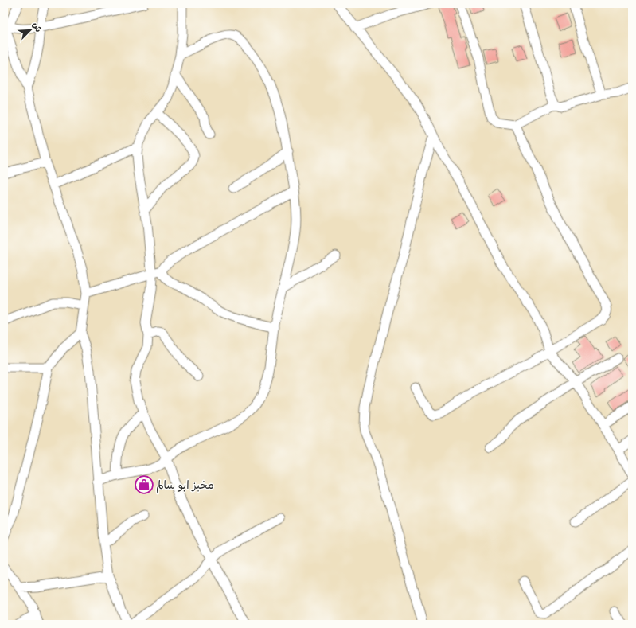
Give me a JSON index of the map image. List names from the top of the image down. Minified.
{"places":{"shop":["مخبز ابو سالم"]},"north":"top right"}
